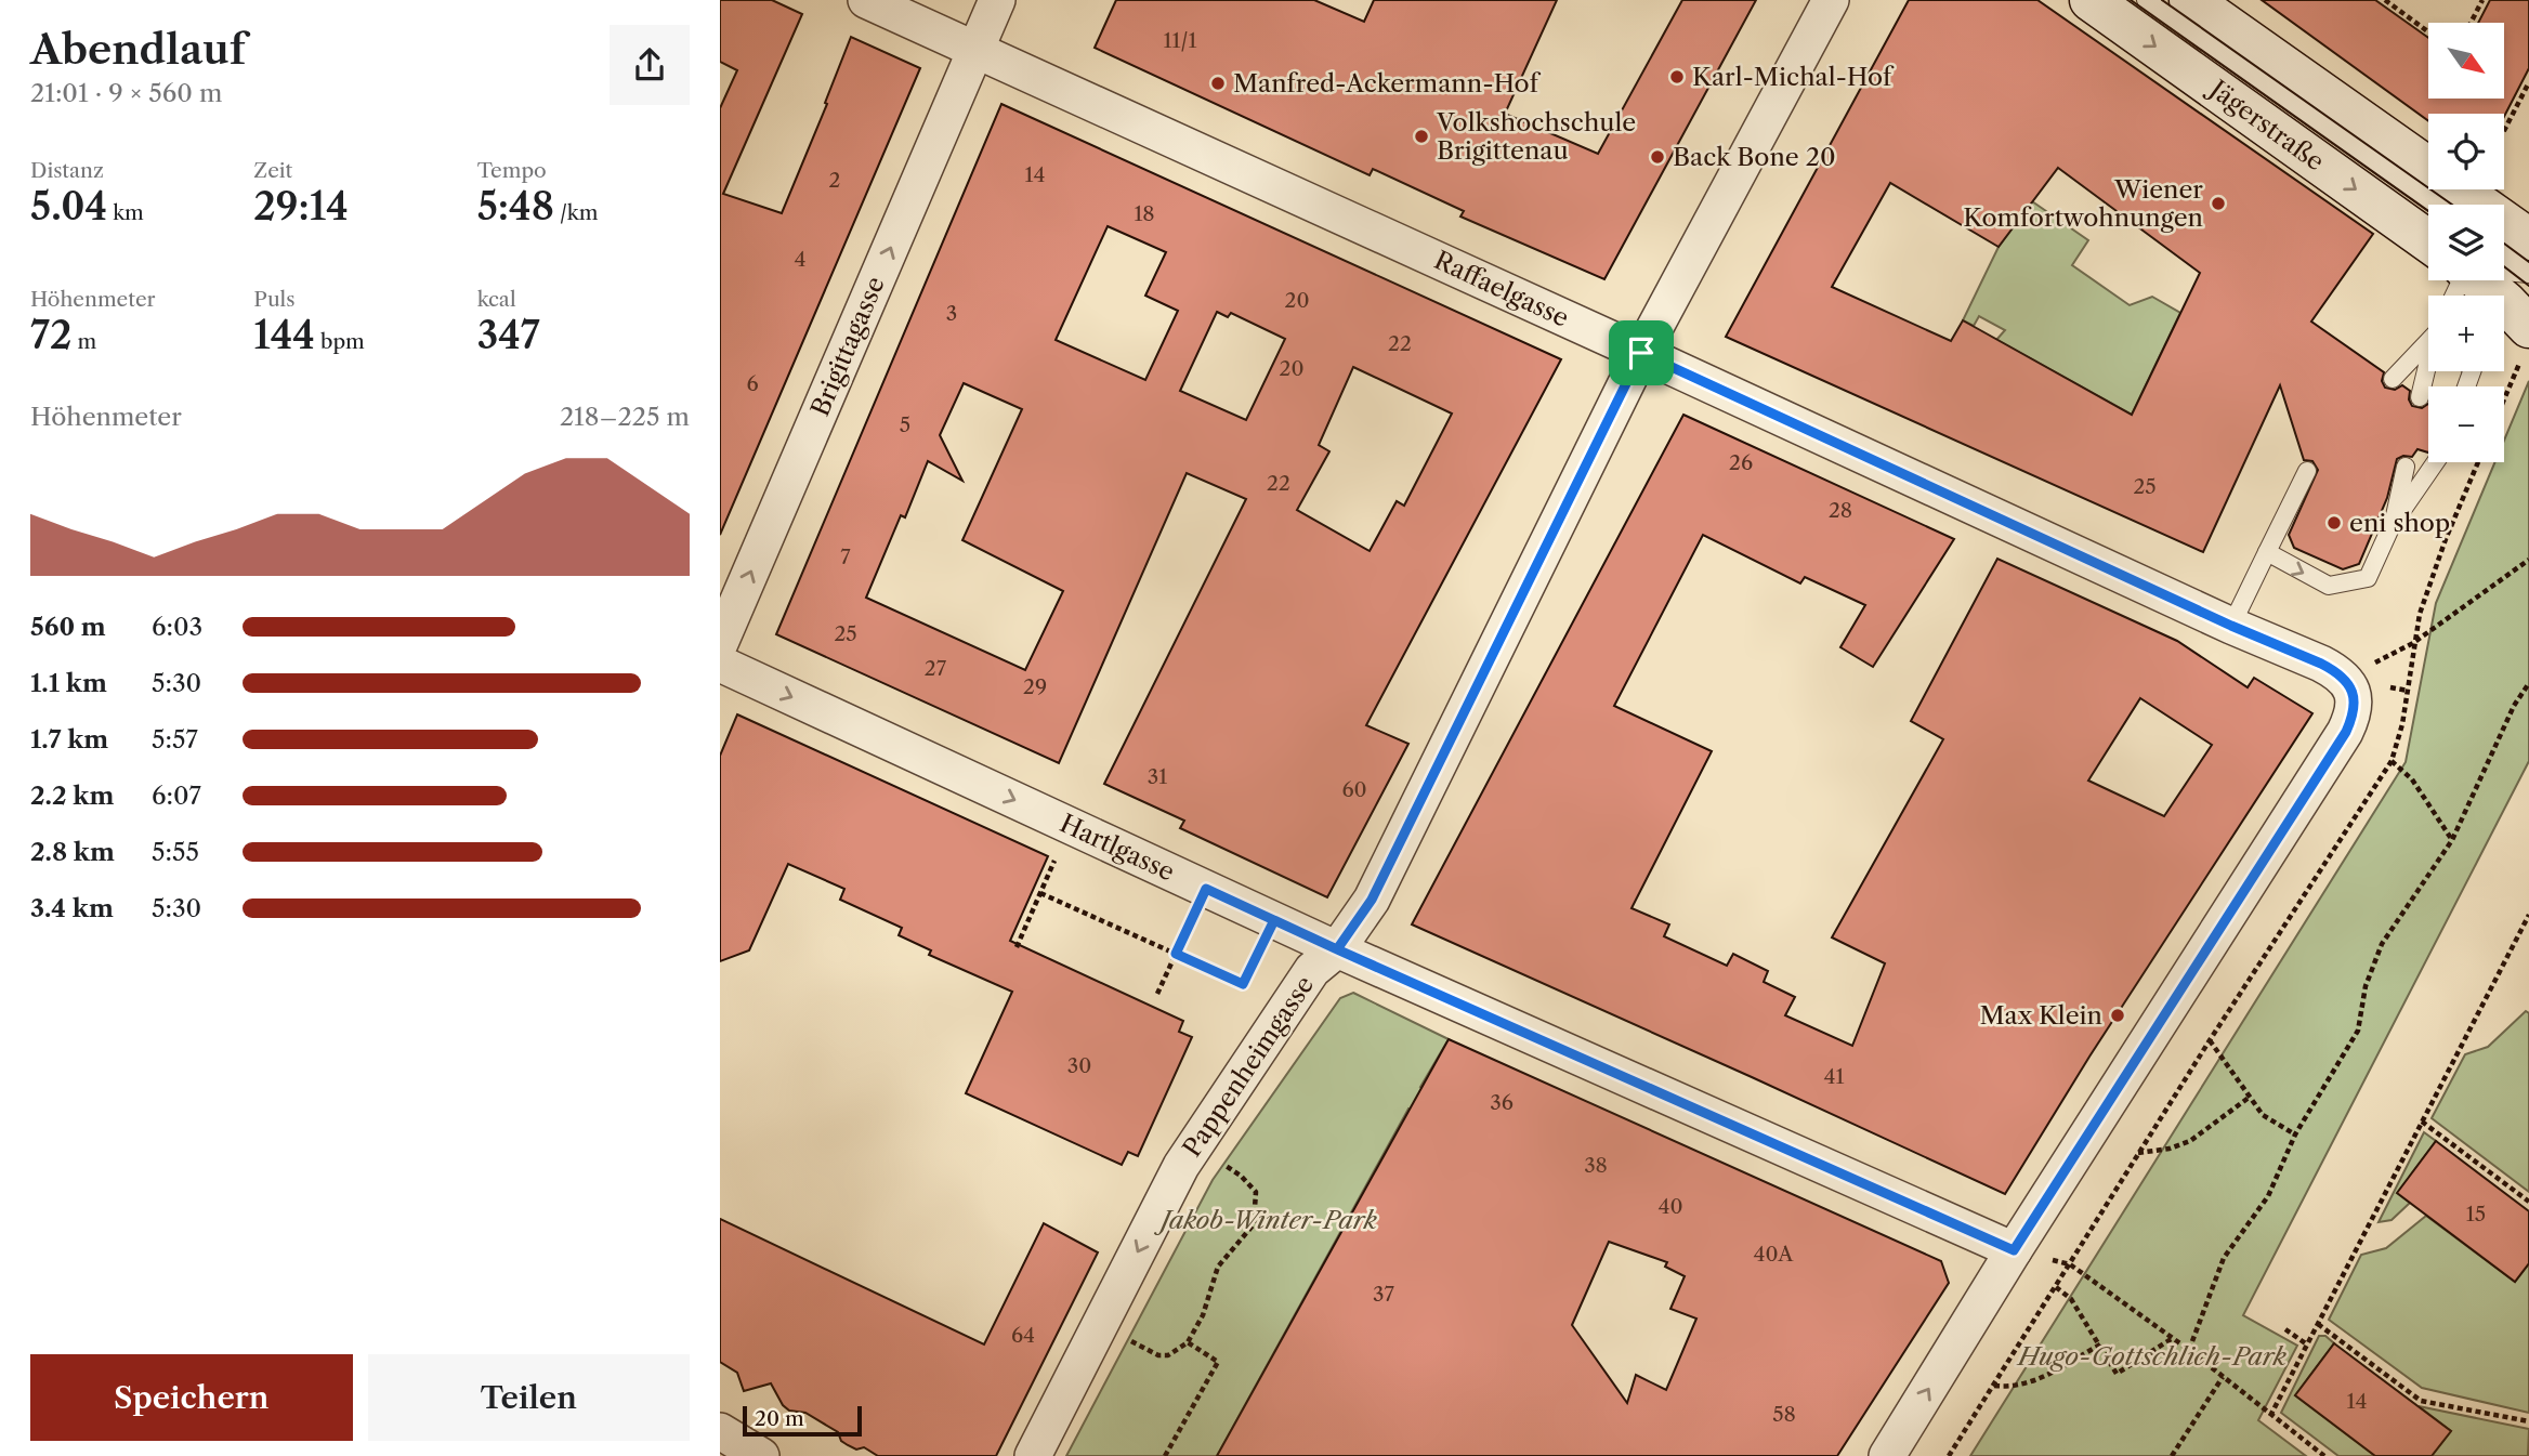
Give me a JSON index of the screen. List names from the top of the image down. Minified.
{"streets":{"main road":["Jägerstraße"],"street":["Raffaelgasse","Brigittagasse","Hartlgasse","Pappenheimgasse"]},"crossings":[["Raffaelgasse","Brigittagasse"],["Raffaelgasse","Hartlgasse"],["Raffaelgasse","Pappenheimgasse"],["Hartlgasse","Pappenheimgasse"]],"one_way":["Brigittagasse","Hartlgasse"],"parks":["Jakob-Winter-Park","Hugo-Gottschlich-Park"],"places":["Karl-Michal-Hof","Manfred-Ackermann-Hof","Volkshochschule Brigittenau","Back Bone 20","Wiener Komfortwohnungen","eni shop","Max Klein"],"house_numbers":["11/1","14","2","18","4","20","3","22","20","6","5","26","22","25","28","7","25","27","29","31","60","30","41","36","38","40","15","40A","37","64","14","58"],"scale_bar":"20 m","north":"bottom right","page":{"heading":["Abendlauf","21:01 · 9 × 560 m"],"map_buttons":["+","−"],"stats":[["Distanz","5.04 km"],["Zeit","29:14"],["Tempo","5:48 /km"],["Höhenmeter","72 m"],["Puls","144 bpm"],["kcal","347"]],"chart":["Höhenmeter","218–225 m"],"list":[{"name":"560 m","note":"6:03"},{"name":"1.1 km","note":"5:30"},{"name":"1.7 km","note":"5:57"},{"name":"2.2 km","note":"6:07"},{"name":"2.8 km","note":"5:55"},{"name":"3.4 km","note":"5:30"}],"buttons":["Speichern","Teilen"],"scale":"20 m"}}
